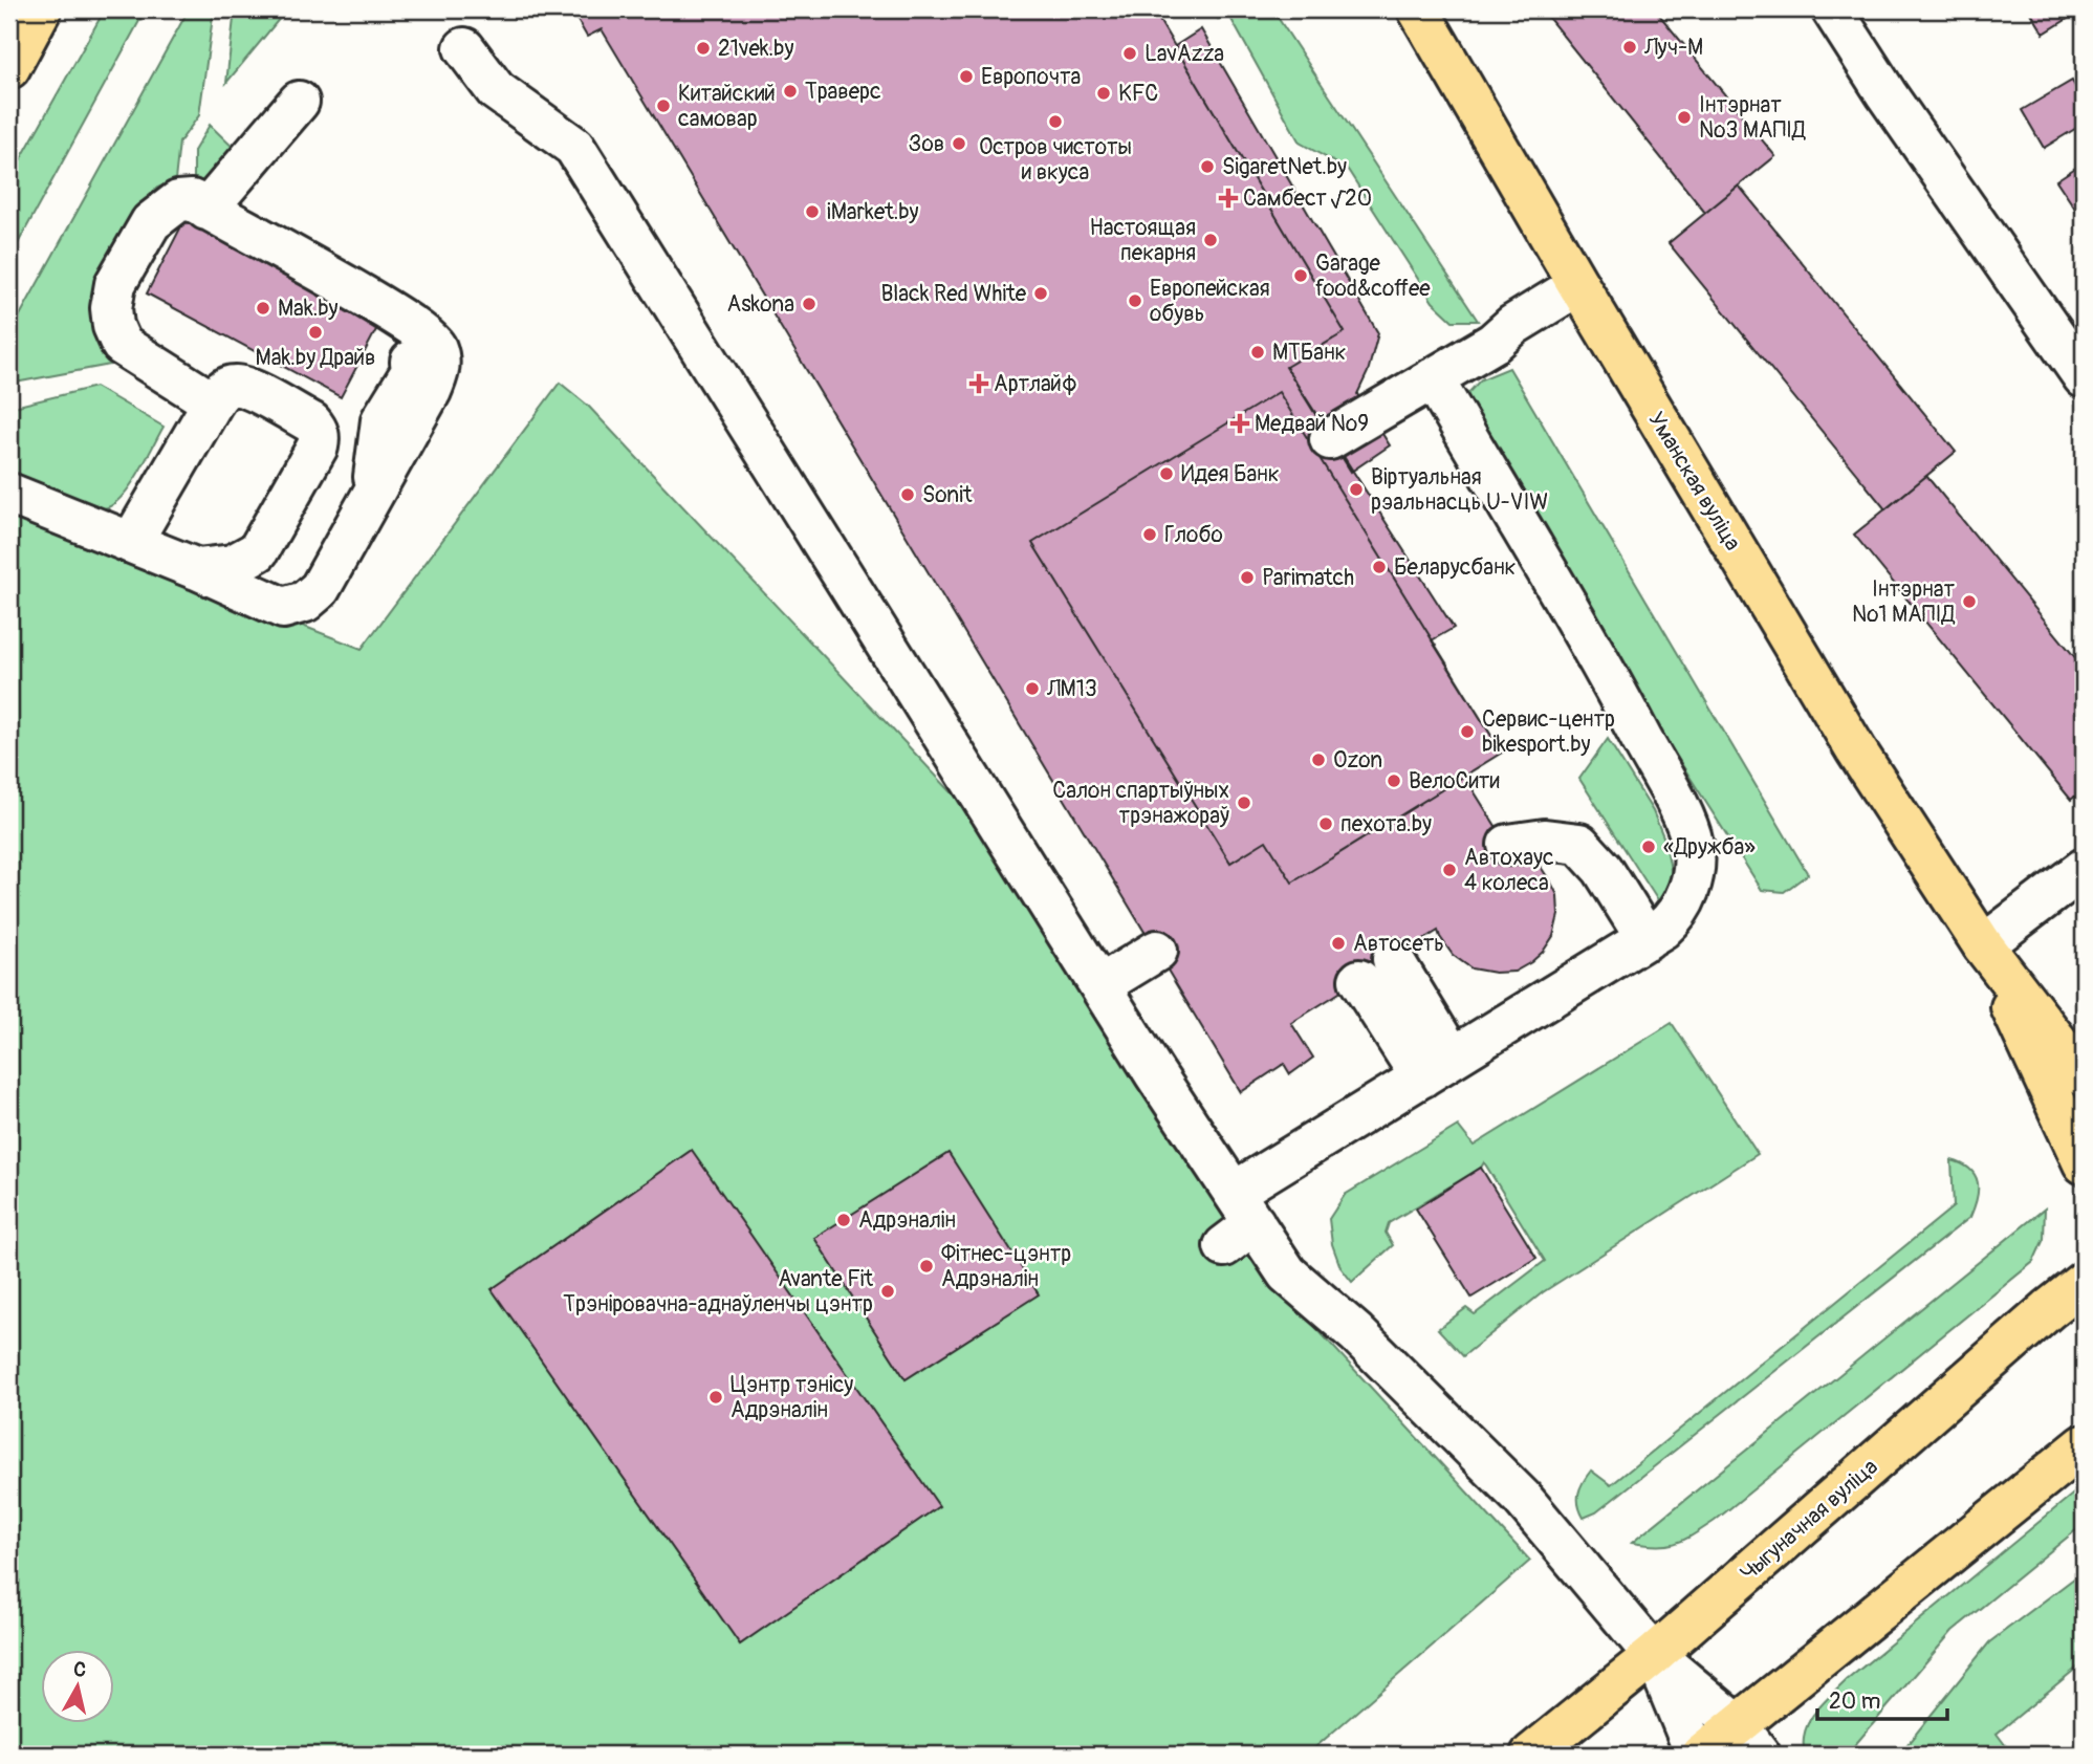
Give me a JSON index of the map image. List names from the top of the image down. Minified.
{"streets":{"main road":["Уманская вуліца","Чыгуначная вуліца"]},"places":{"other":["Луч-М","21vek.by","LavAzza","Европочта","Траверс","KFC","Китайский самовар","Інтэрнат №3 МАПІД","Остров чистоты и вкуса","Зов","SigaretNet.by","iMarket.by","Настоящая пекарня","Garage food&coffee","Black Red White","Европейская обувь","Askona","Mak.by","Маk.by Драйв","МТБанк","Идея Банк","Віртуальная рэальнасць U-VIW","Sonit","Глобо","Беларусбанк","Parimatch","Інтэрнат №1 МАПІД","ЛМ13","Сервис-центр bikesport.by","Ozon","ВелоСити","Салон спартыўных трэнажораў","пехота.by","«Дружба»","Автохаус 4 колеса","Автосеть","Адрэналін","Фітнес-цэнтр Адрэналін","Avante Fit Трэніровачна-аднаўленчы цэнтр","Цэнтр тэнісу Адрэналін"],"health":["Самбест √20","Артлайф","Медвай №9"]},"scale_bar":"20 m","north":"top"}
